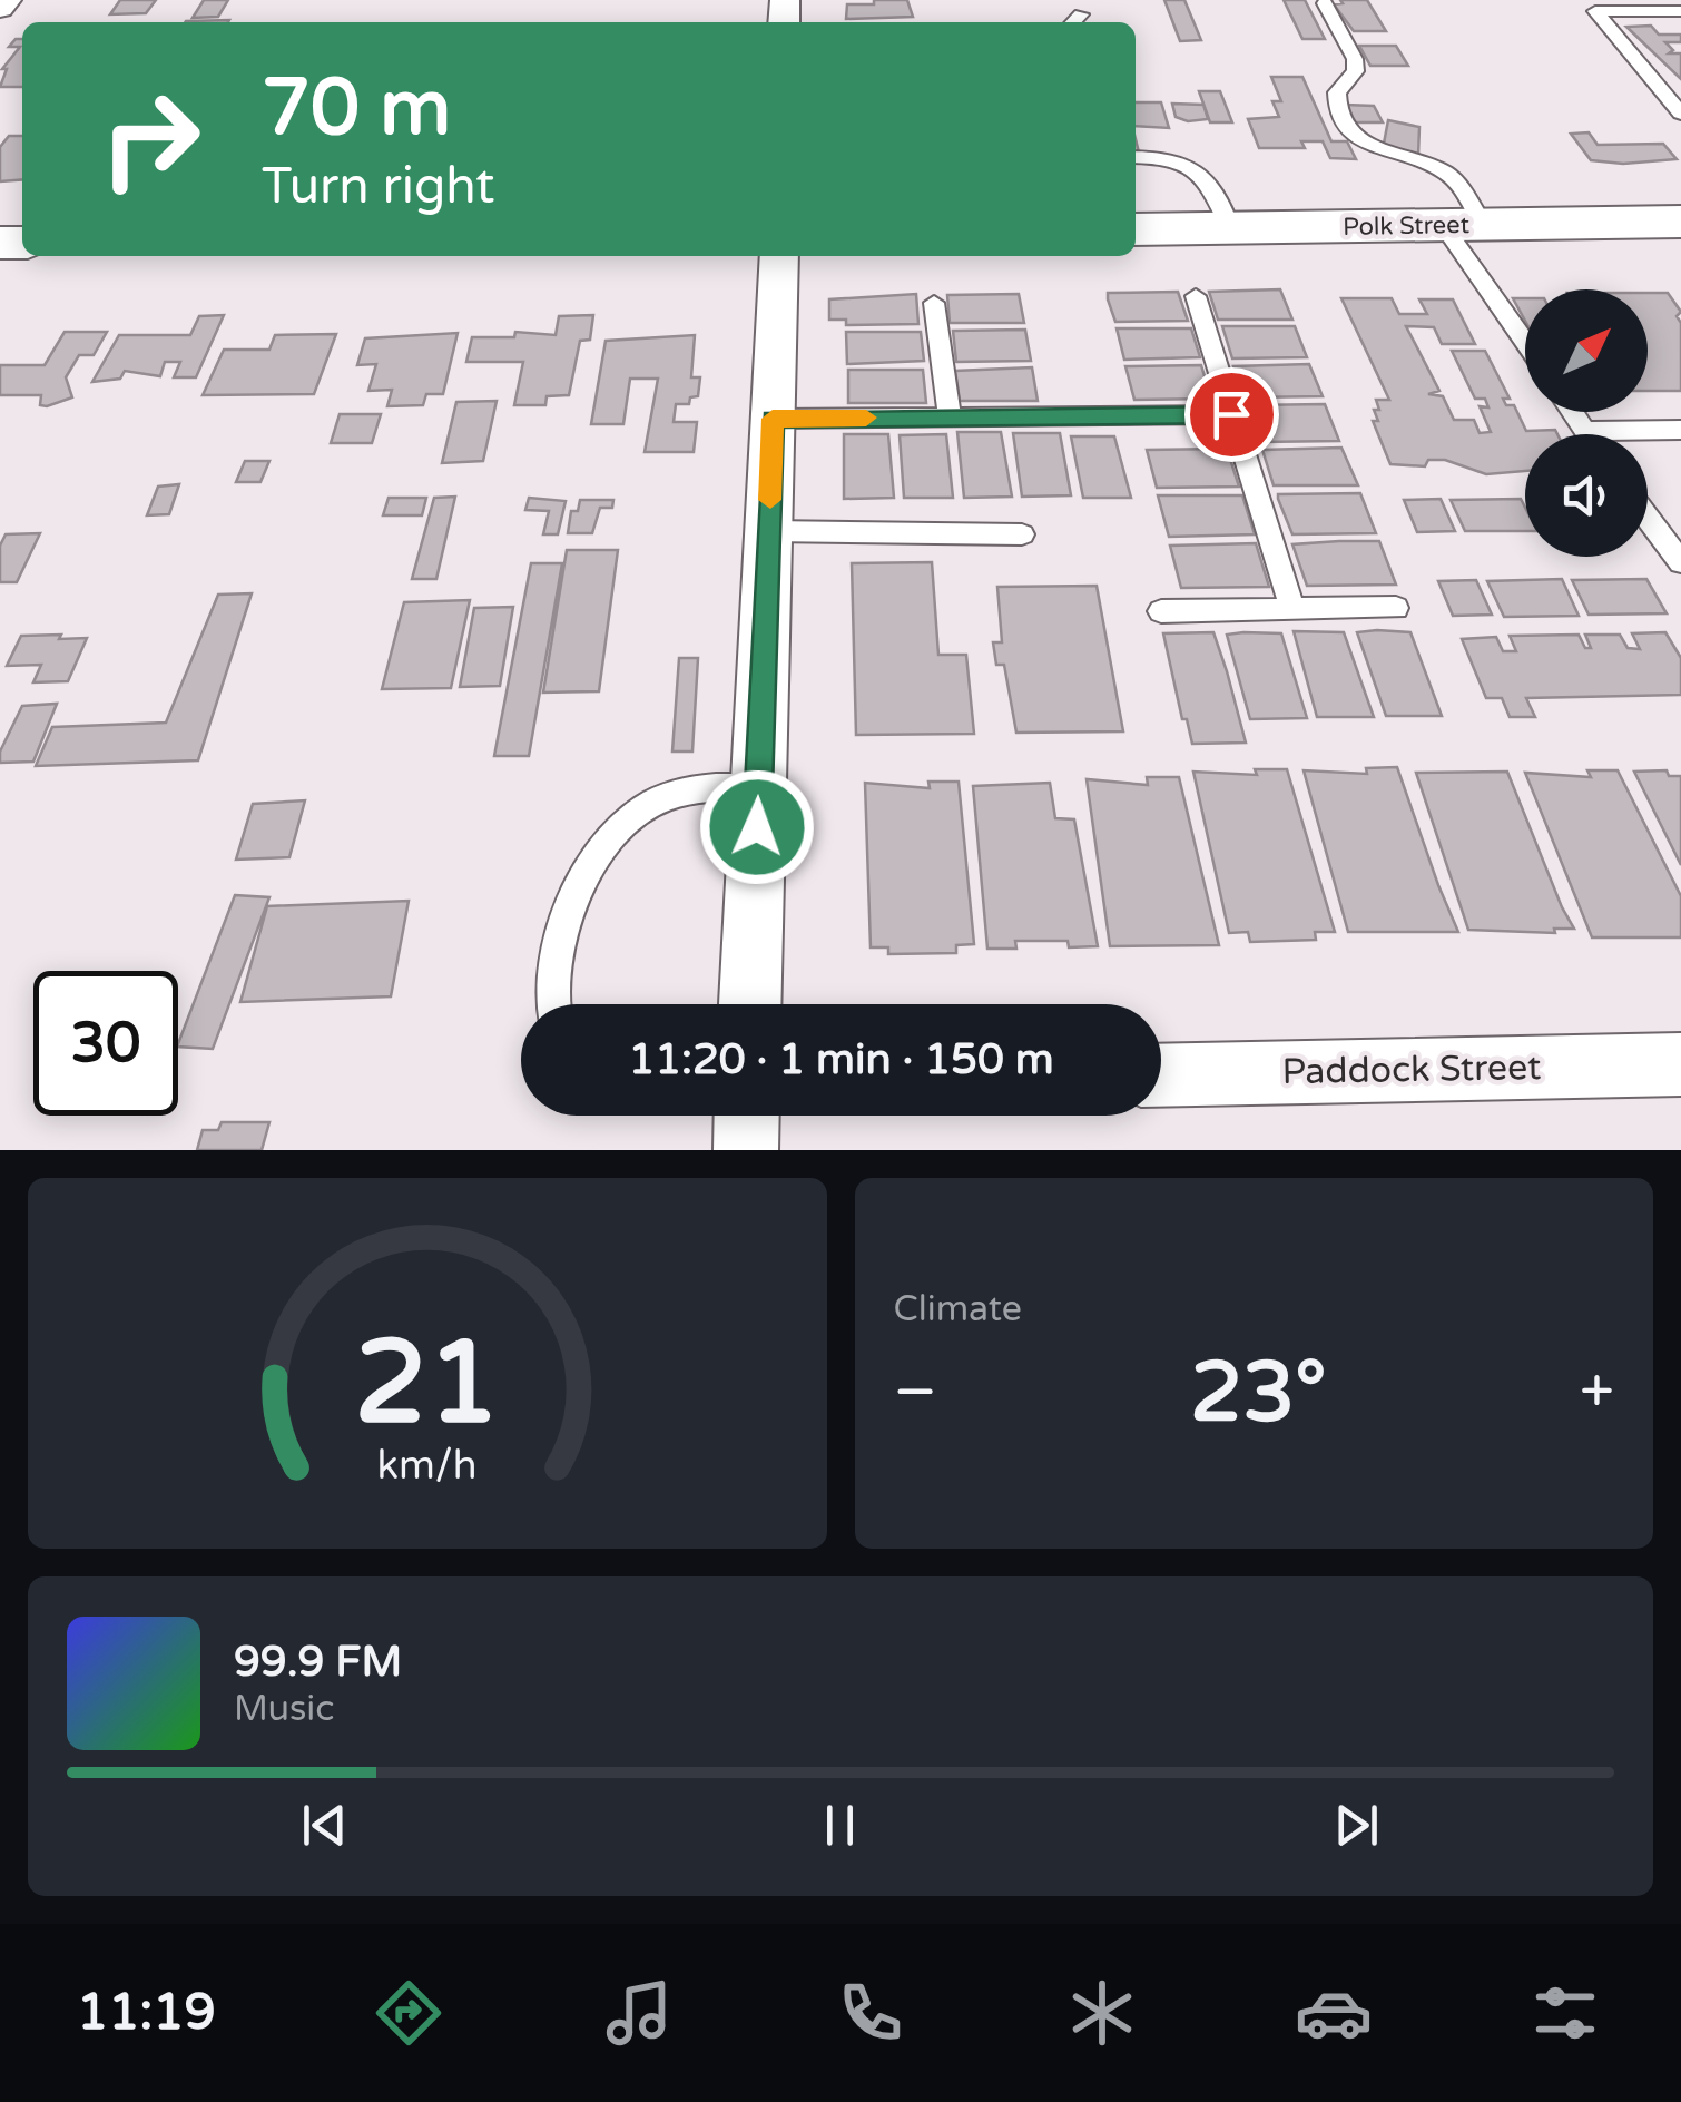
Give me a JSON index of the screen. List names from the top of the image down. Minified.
{"streets":{"main road":["Polk Street"],"street":["Paddock Street"]},"north":"top right","page":{"turn":["70 m","Turn right"],"limit":"30","trip":"11:20 · 1 min · 150 m","tile":"Climate","heat":["−","23°","+"],"song":["99.9 FM","Music"],"tabs":"11:19","gauge":["21","km/h"]}}
